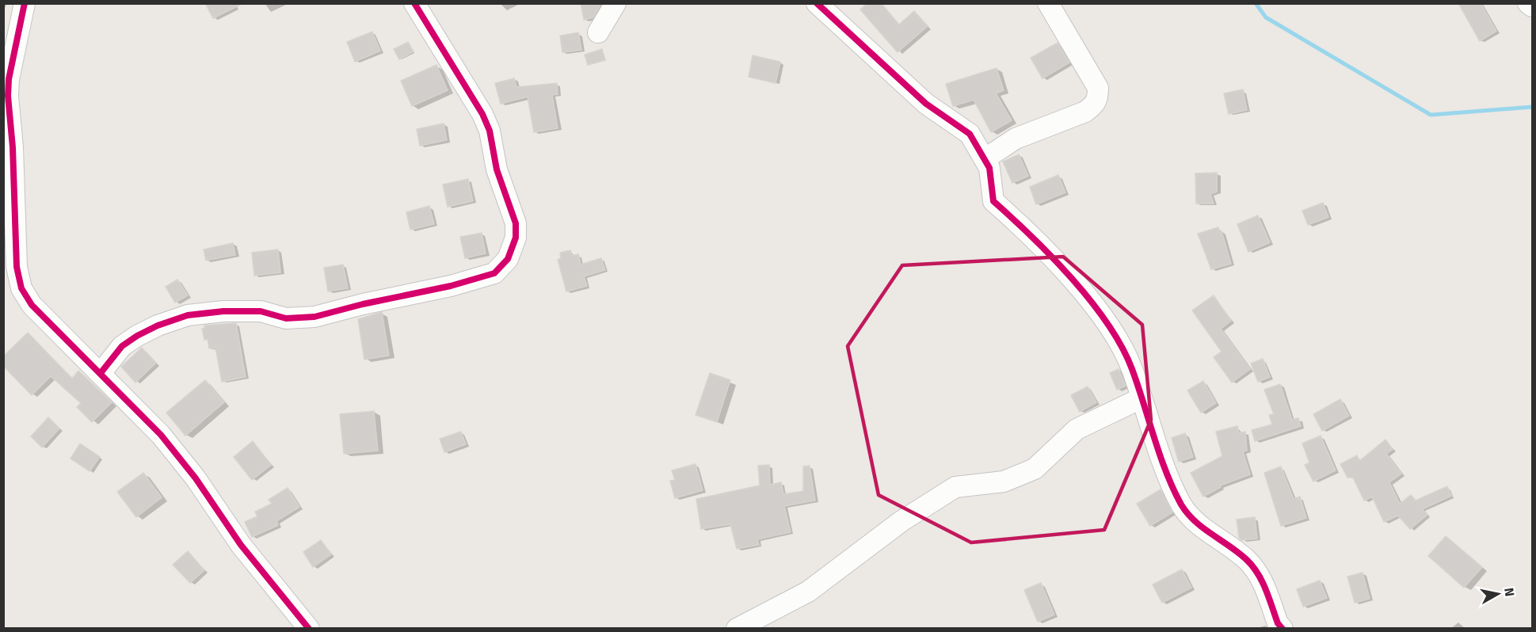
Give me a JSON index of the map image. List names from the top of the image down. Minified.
{"north":"right"}
